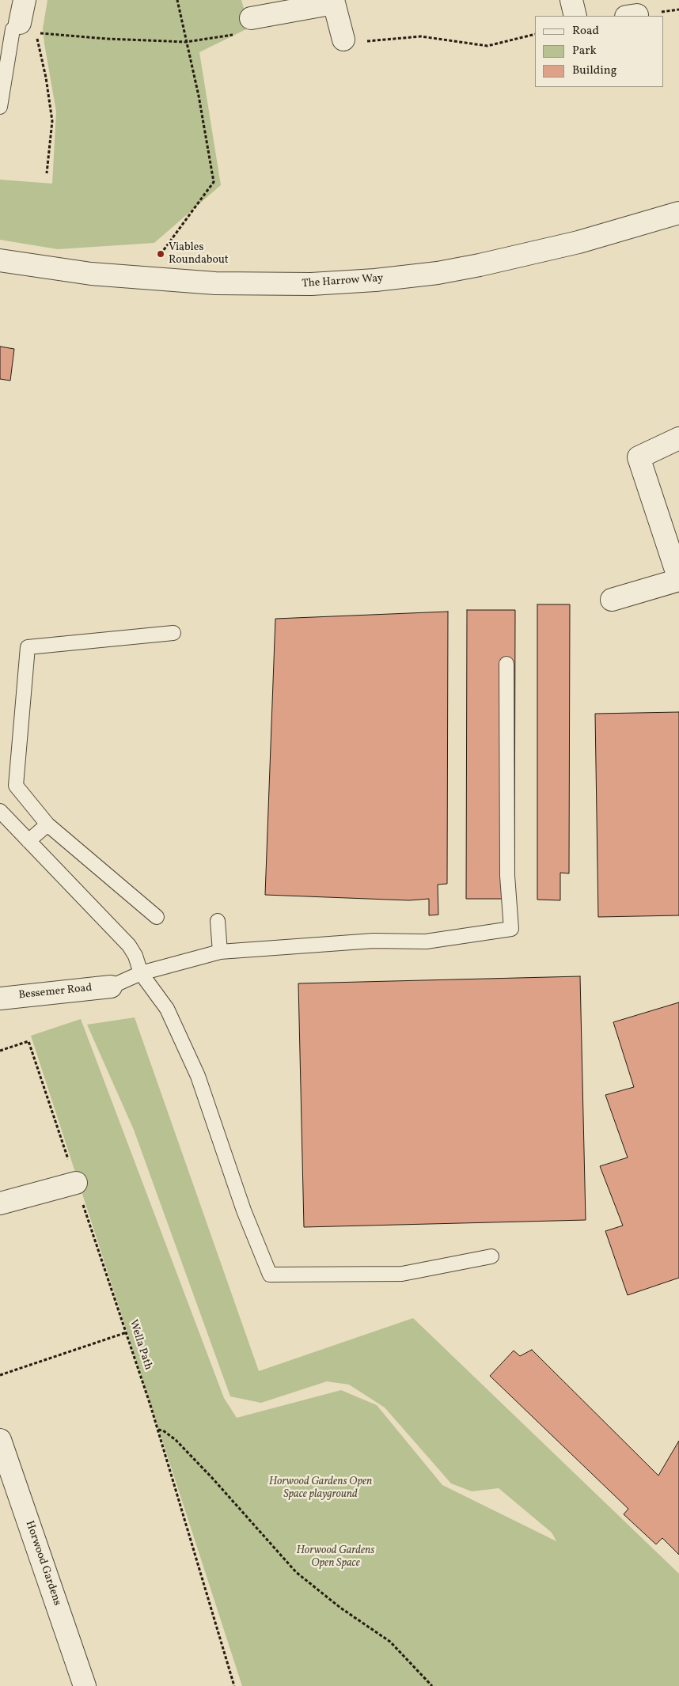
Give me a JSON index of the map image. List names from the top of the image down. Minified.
{"streets":{"street":["The Harrow Way","Bessemer Road","Horwood Gardens"],"path":["Wella Path"]},"parks":["Horwood Gardens Open Space playground","Horwood Gardens Open Space"],"places":["Viables Roundabout"],"legend":["Road","Park","Building"]}
